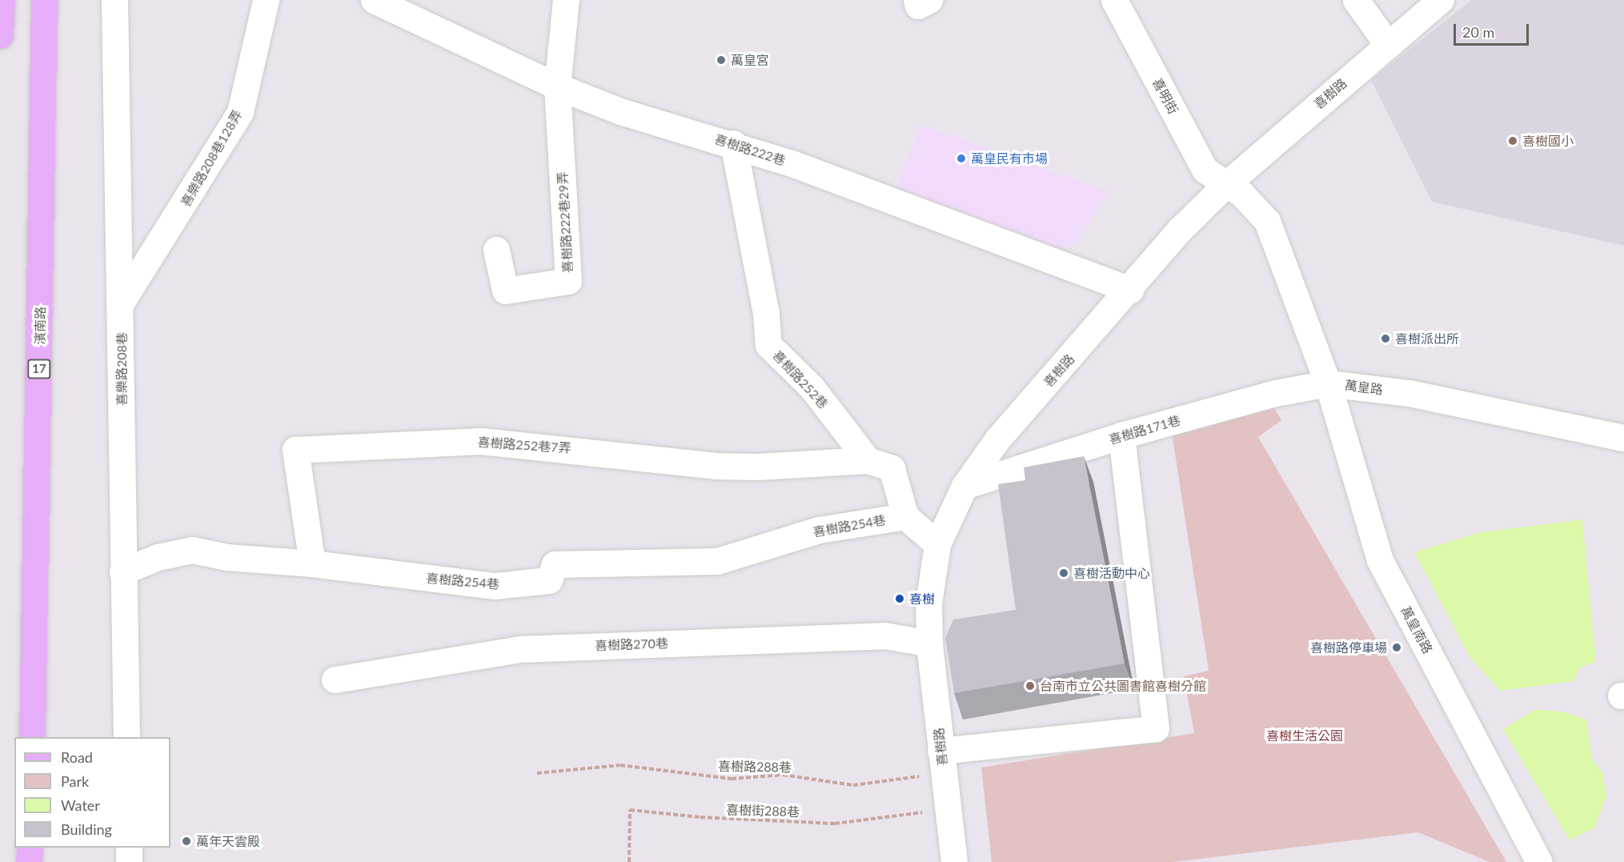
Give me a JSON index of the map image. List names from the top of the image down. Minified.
{"streets":{"main road":["濱南路","17"],"street":["喜樹路","喜明街","喜樹路222巷","喜樂路208巷128弄","喜樹路222巷29弄","喜樂路208巷","喜樹路252巷","萬皇路","喜樹路171巷","喜樹路252巷7弄","喜樹路254巷","萬皇南路","喜樹路270巷"],"path":["喜樹路288巷","喜樹街288巷"]},"crossings":[["喜樹路","喜明街"],["喜樹路","喜樹路222巷"],["喜樹路","萬皇路"],["喜樹路","喜樹路171巷"],["喜樹路","喜樹路270巷"],["喜樹路","喜樹路288巷"],["喜樹路","喜樹街288巷"],["喜明街","萬皇路"],["喜樹路222巷","喜樹路222巷29弄"],["喜樹路222巷","喜樹路252巷"],["喜樂路208巷128弄","喜樂路208巷"],["喜樂路208巷","喜樹路254巷"],["喜樹路252巷","喜樹路252巷7弄"],["萬皇路","喜樹路171巷"],["萬皇路","萬皇南路"],["喜樹路171巷","萬皇南路"],["喜樹路252巷7弄","喜樹路254巷"]],"parks":["喜樹生活公園"],"places":["萬皇宮","喜樹國小","萬皇民有市場","喜樹派出所","喜樹活動中心","喜樹","喜樹路停車場","台南市立公共圖書館喜樹分館","萬年天雲殿"],"legend":["Road","Park","Water","Building"],"scale_bar":"20 m"}
